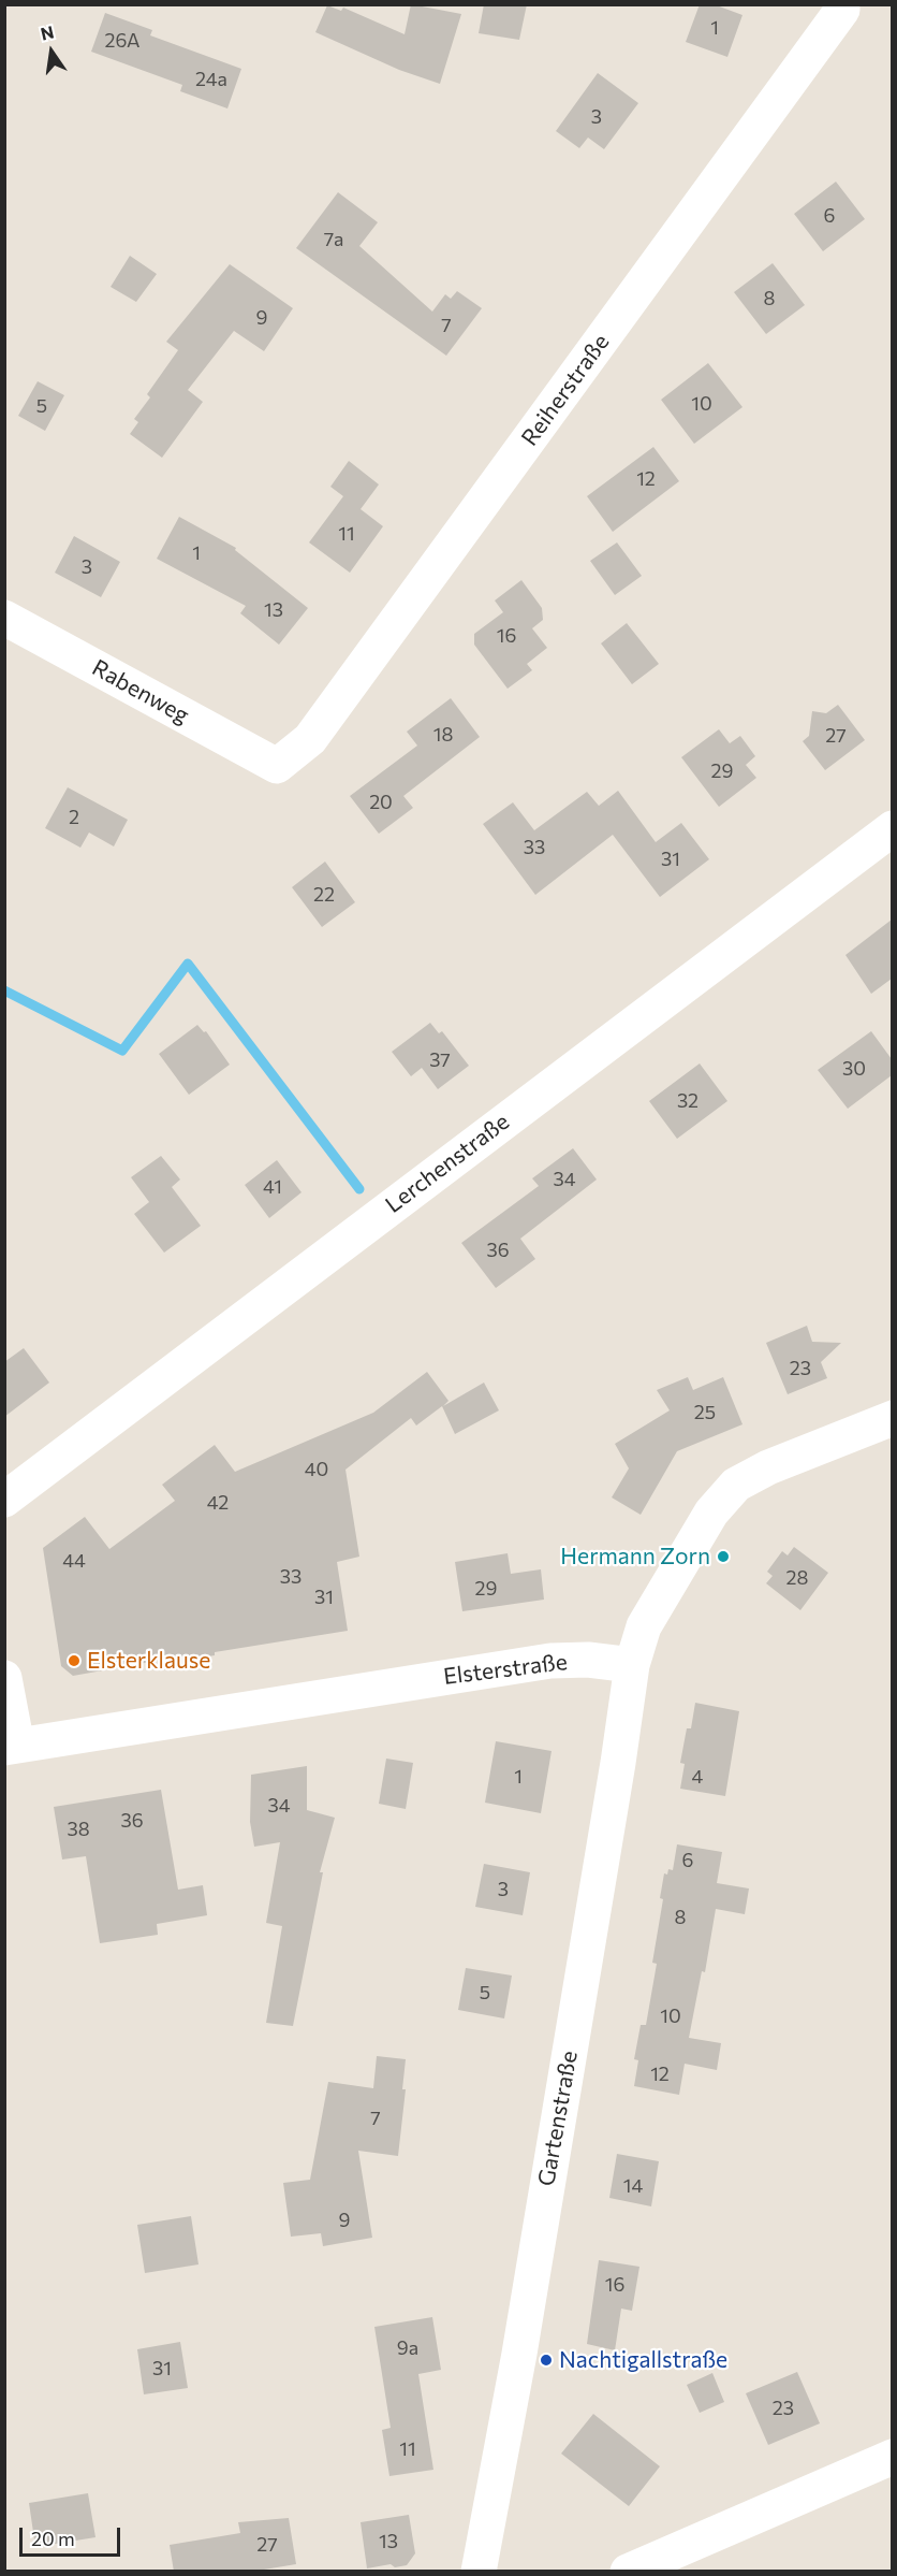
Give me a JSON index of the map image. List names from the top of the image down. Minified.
{"streets":{"street":["Reiherstraße","Rabenweg","Lerchenstraße","Elsterstraße","Gartenstraße"]},"crossings":[["Reiherstraße","Rabenweg"],["Elsterstraße","Gartenstraße"]],"places":["Hermann Zorn","Elsterklause","Nachtigallstraße"],"house_numbers":["1","26A","24a","3","6","7a","8","9","7","10","5","12","11","1","3","13","16","18","27","29","20","2","33","31","22","37","30","32","34","41","36","23","25","40","42","44","33","28","29","31","1","4","34","36","38","6","3","8","5","10","12","7","14","9","16","9a","31","23","11","13","27"],"scale_bar":"20 m","north":"top"}
